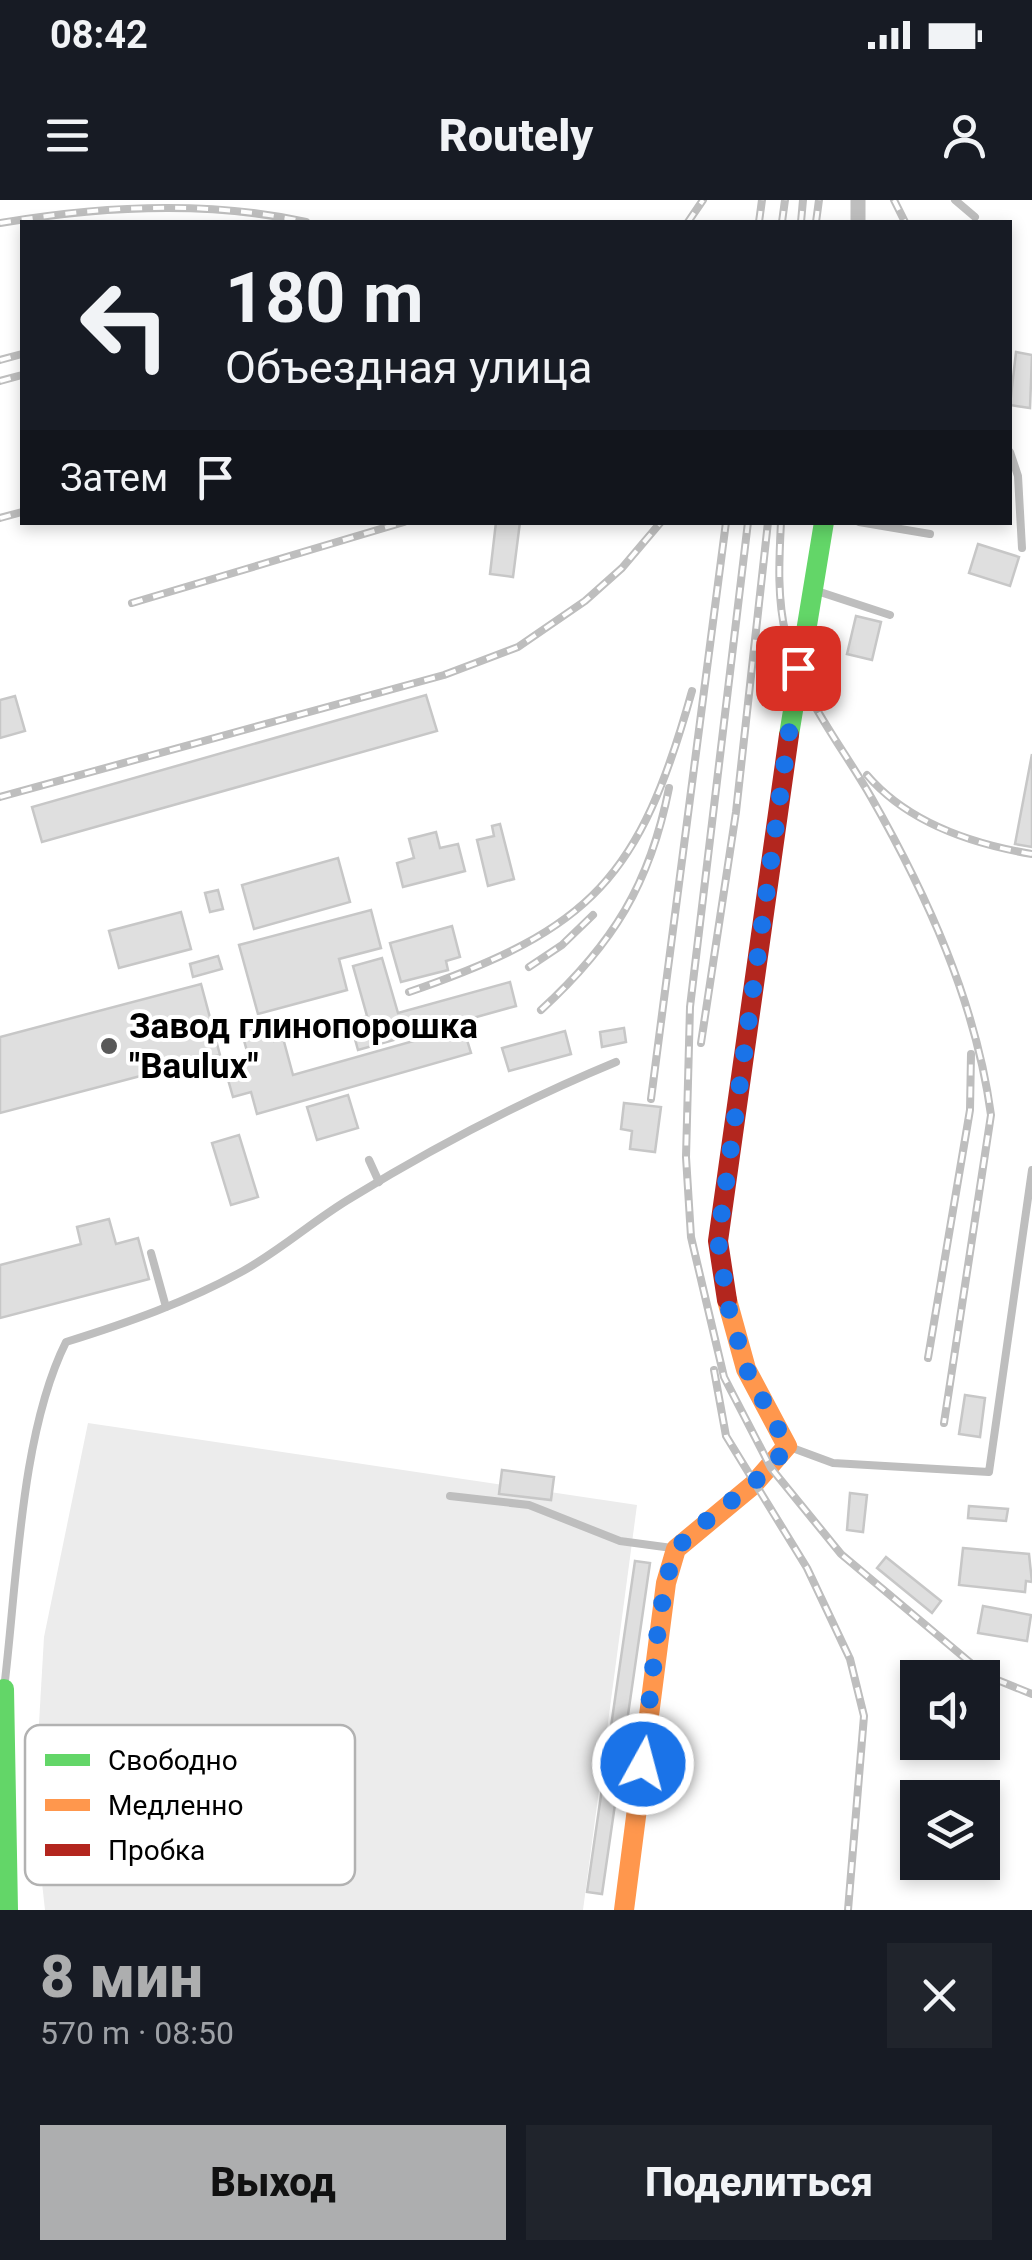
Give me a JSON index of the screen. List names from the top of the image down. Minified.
{"places":["Завод глинопорошка \"Baulux\""],"legend":["Свободно","Медленно","Пробка"],"page":{"status":"08:42","header":"Routely","turn":["180 m","Объездная улица"],"then":"Затем","heading":["8 мин","570 m · 08:50"],"buttons":["Выход","Поделиться"]}}
